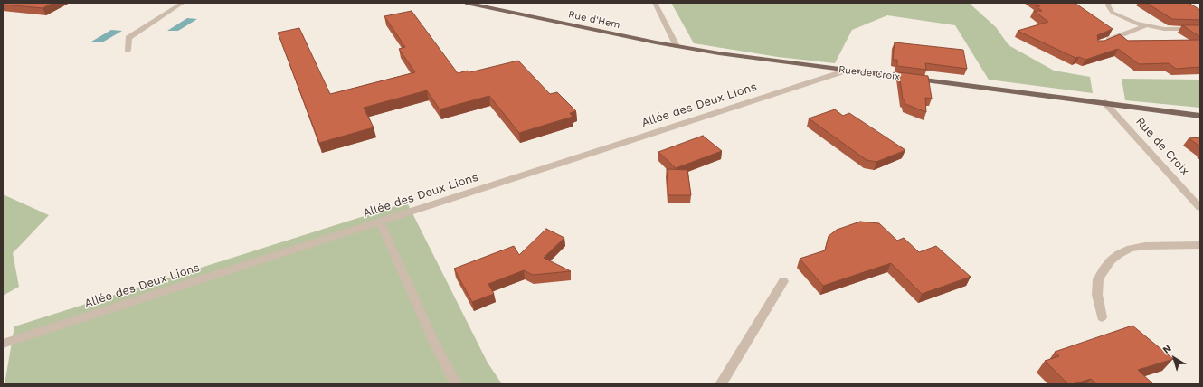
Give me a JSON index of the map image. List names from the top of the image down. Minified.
{"streets":{"main road":["Rue d'Hem","Rue de Croix"],"street":["Allée des Deux Lions"]},"crossings":[["Rue d'Hem","Rue de Croix"],["Rue de Croix","Allée des Deux Lions"]],"north":"top left"}
